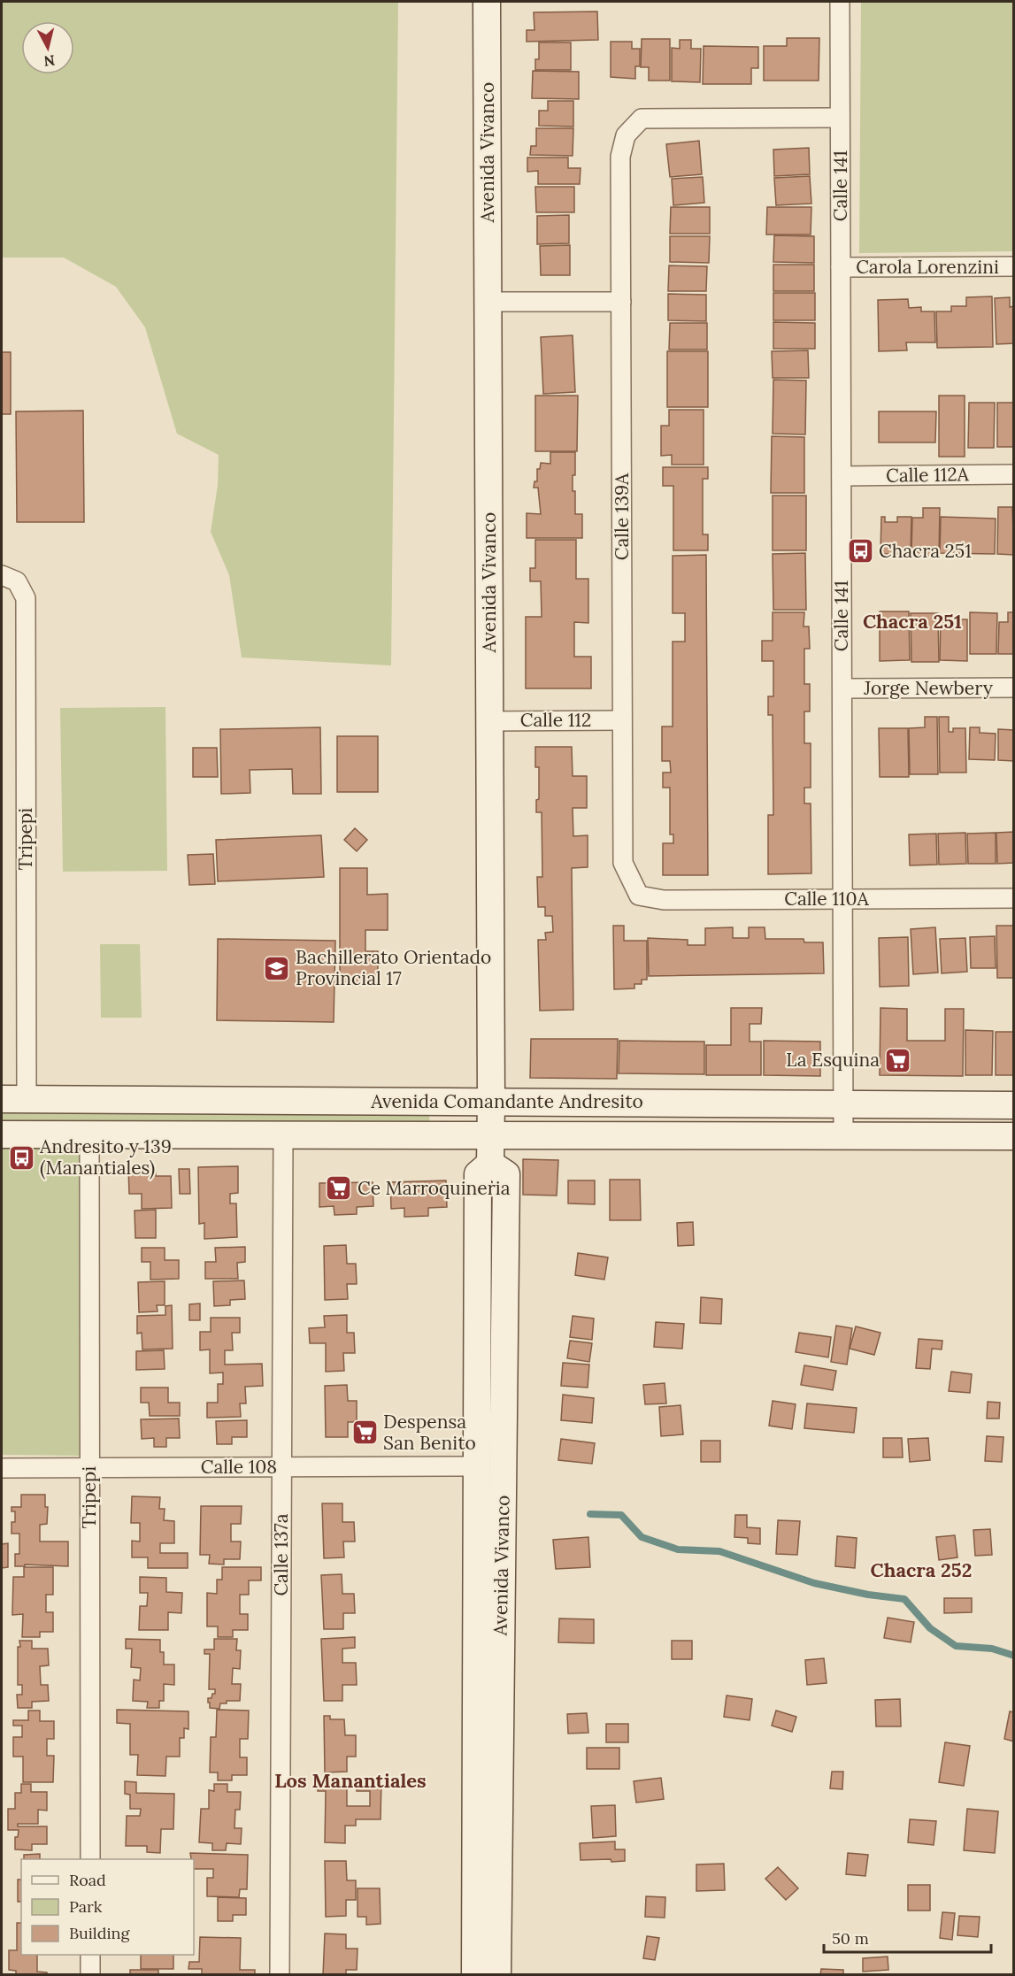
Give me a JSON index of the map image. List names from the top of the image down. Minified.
{"streets":{"street":["Avenida Vivanco","Calle 141","Carola Lorenzini","Calle 112A","Calle 139A","Jorge Newbery","Calle 112","Tripepi","Calle 110A","Avenida Comandante Andresito","Calle 108","Calle 137a"]},"crossings":[["Avenida Vivanco","Calle 112"],["Avenida Vivanco","Avenida Comandante Andresito"],["Avenida Vivanco","Calle 108"],["Calle 141","Carola Lorenzini"],["Calle 141","Calle 112A"],["Calle 141","Calle 139A"],["Calle 141","Jorge Newbery"],["Calle 141","Calle 110A"],["Calle 141","Avenida Comandante Andresito"],["Calle 139A","Calle 112"],["Calle 139A","Calle 110A"],["Tripepi","Avenida Comandante Andresito"],["Tripepi","Calle 108"],["Avenida Comandante Andresito","Calle 137a"],["Calle 108","Calle 137a"]],"districts":["Chacra 251","Chacra 252","Los Manantiales"],"places":{"bus stop":["Chacra 251","Andresito y 139 (Manantiales)"],"school or university":["Bachillerato Orientado Provincial 17"],"supermarket":["La Esquina","Ce Marroquineria","Despensa San Benito"]},"legend":["Road","Park","Building"],"scale_bar":"50 m","north":"bottom"}
